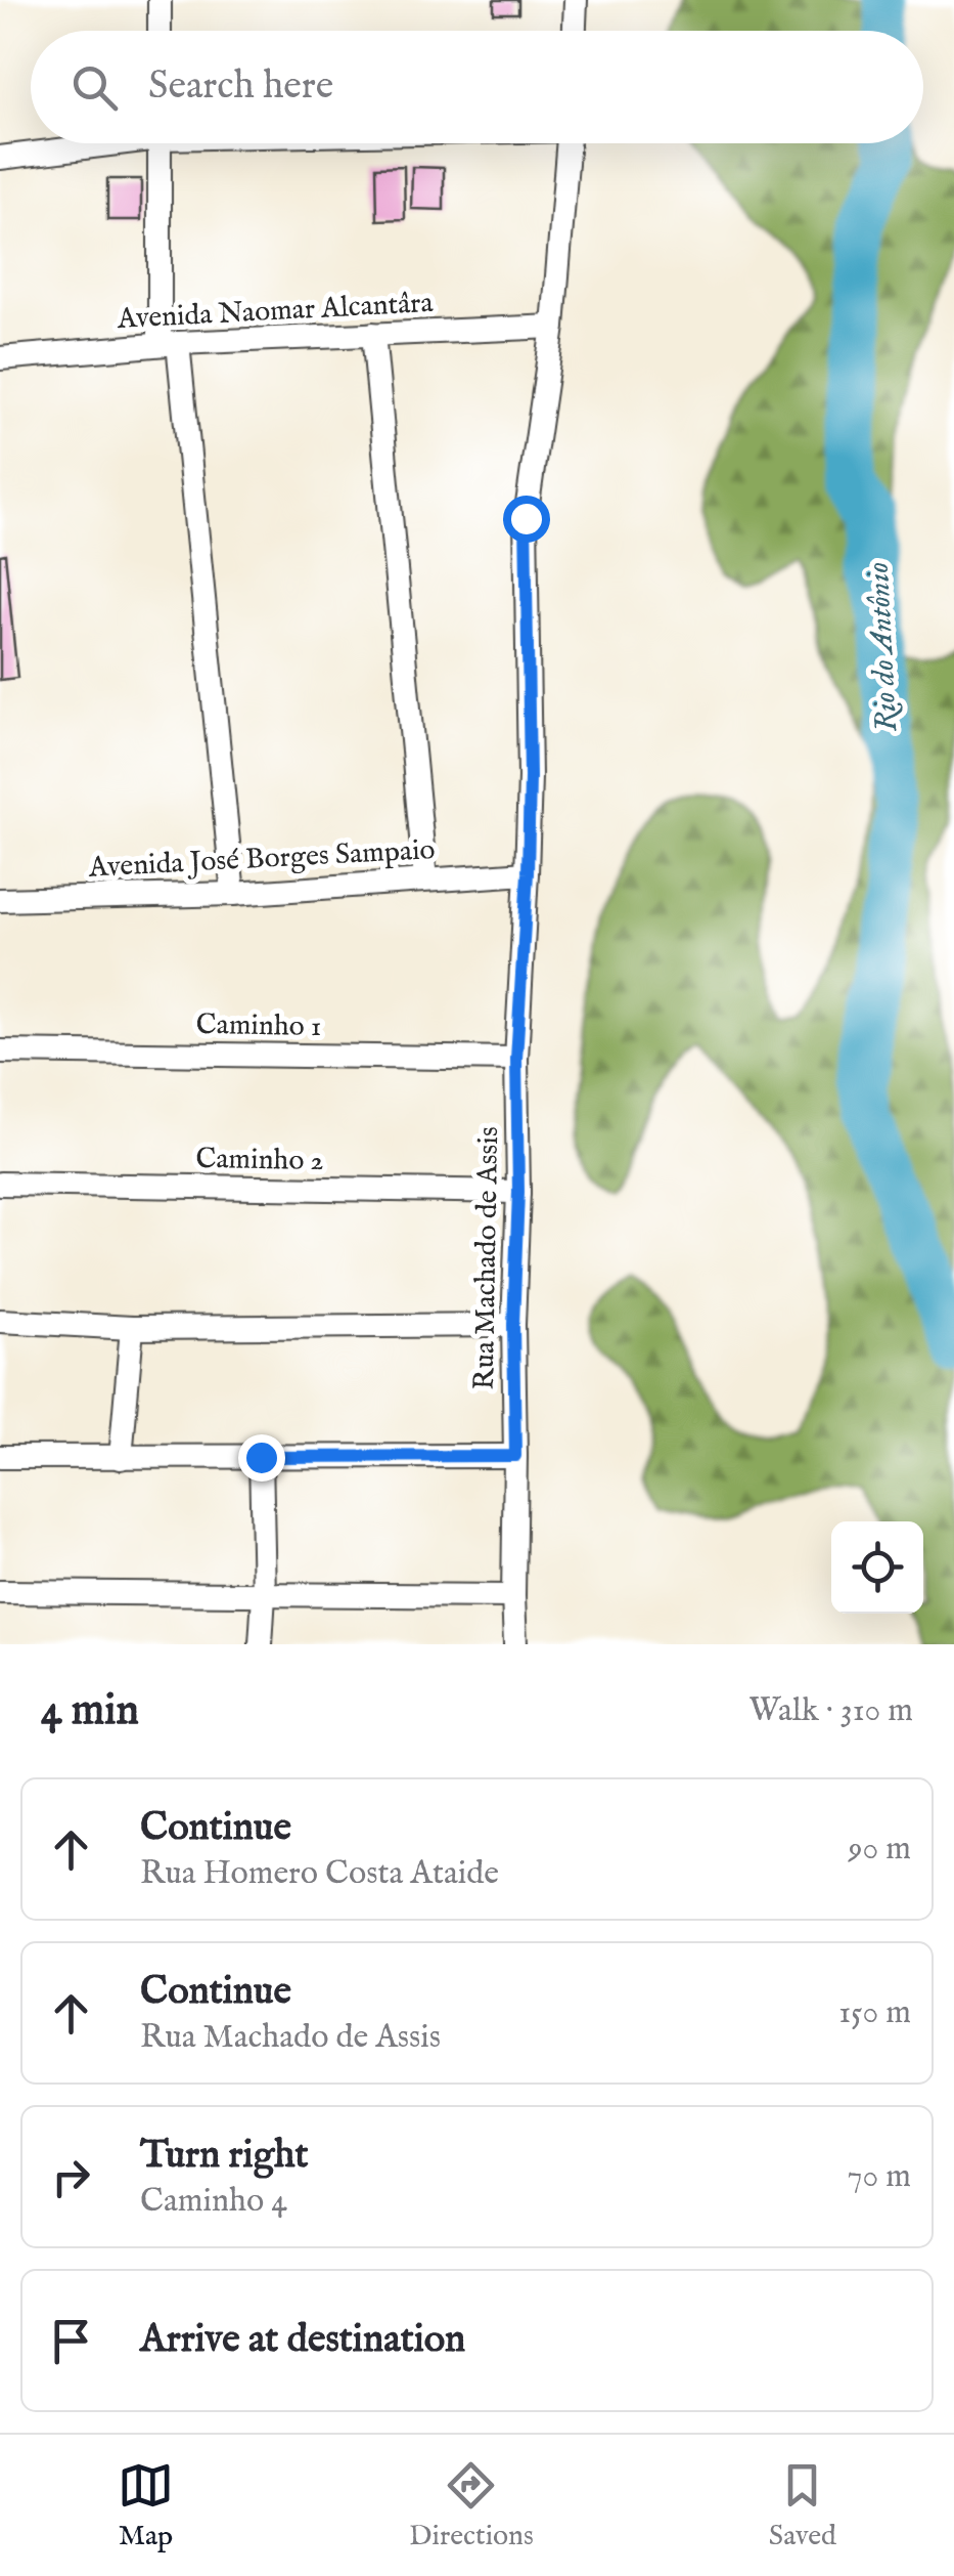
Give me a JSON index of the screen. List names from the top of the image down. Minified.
{"streets":{"street":["Avenida Naomar Alcantâra","Avenida José Borges Sampaio","Caminho 1","Caminho 2","Rua Machado de Assis"]},"crossings":[["Avenida Naomar Alcantâra","Rua Machado de Assis"],["Avenida José Borges Sampaio","Rua Machado de Assis"],["Caminho 1","Rua Machado de Assis"],["Caminho 2","Rua Machado de Assis"]],"water":["Rio do Antônio"],"page":{"search":"Search here","heading":["4 min","Walk · 310 m"],"list":[["Continue","Rua Homero Costa Ataide","90 m"],["Continue","Rua Machado de Assis","150 m"],["Turn right","Caminho 4","70 m"],"Arrive at destination"],"nav":["Map","Directions","Saved"]}}
